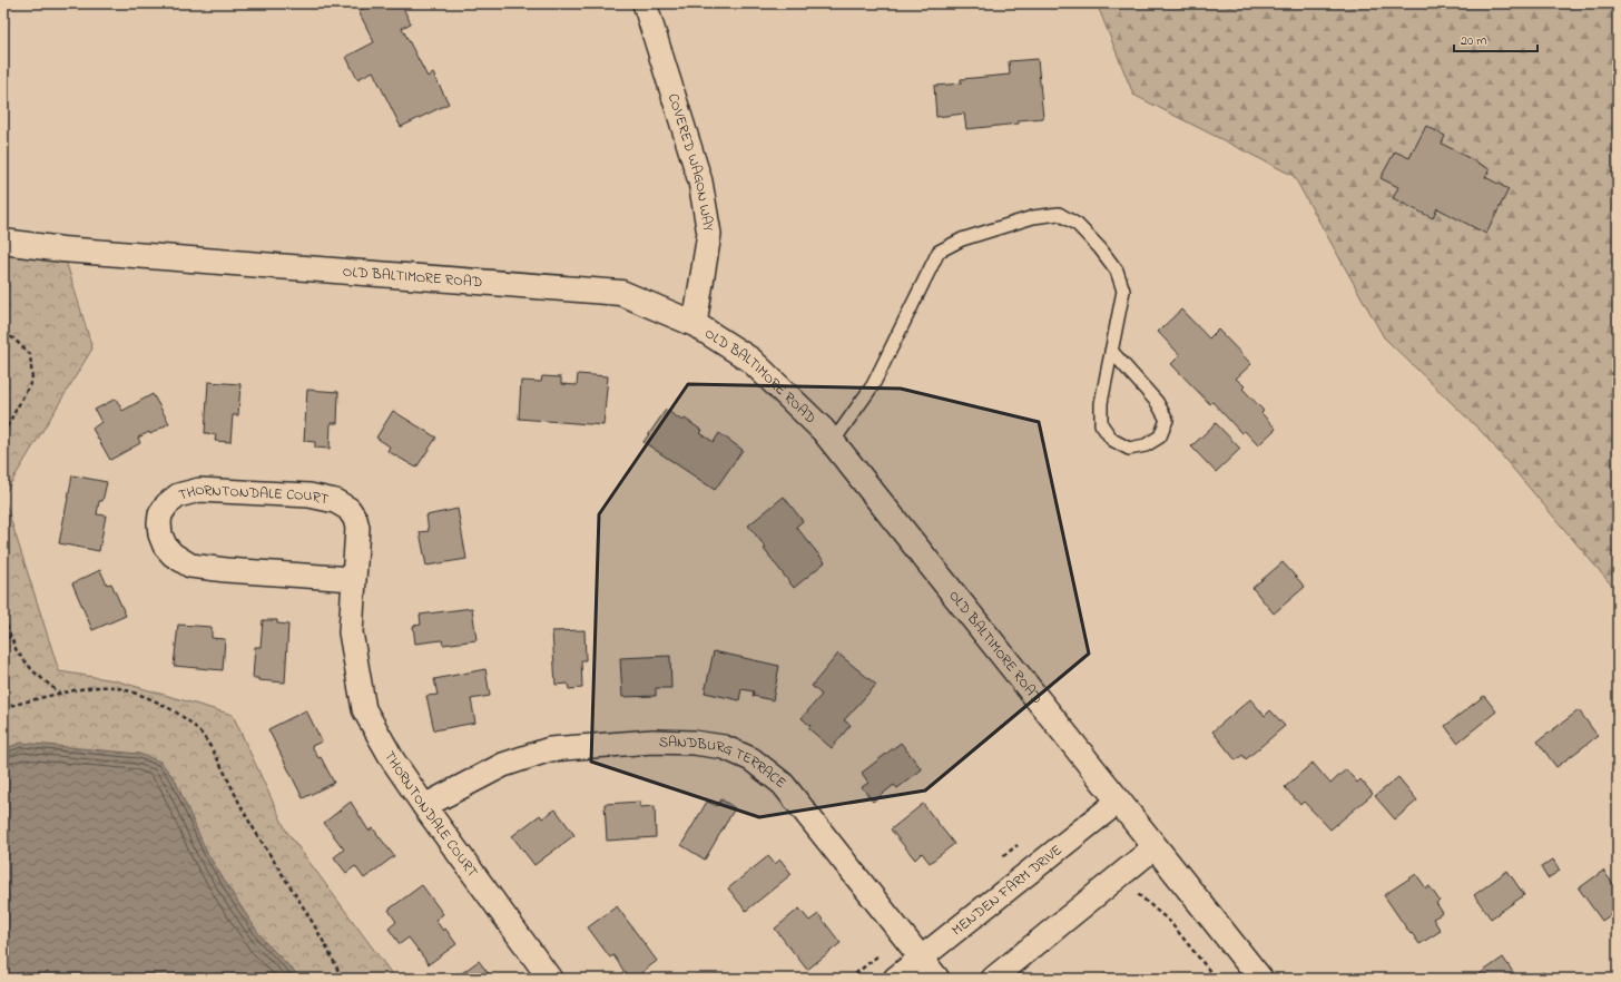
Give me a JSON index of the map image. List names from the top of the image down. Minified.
{"streets":{"street":["COVERED WAGON WAY","OLD BALTIMORE ROAD","THORNTONDALE COURT","SANDBURG TERRACE","MENDEN FARM DRIVE"]},"crossings":[["COVERED WAGON WAY","OLD BALTIMORE ROAD"],["OLD BALTIMORE ROAD","MENDEN FARM DRIVE"],["THORNTONDALE COURT","SANDBURG TERRACE"],["SANDBURG TERRACE","MENDEN FARM DRIVE"]],"scale_bar":"20 m"}
